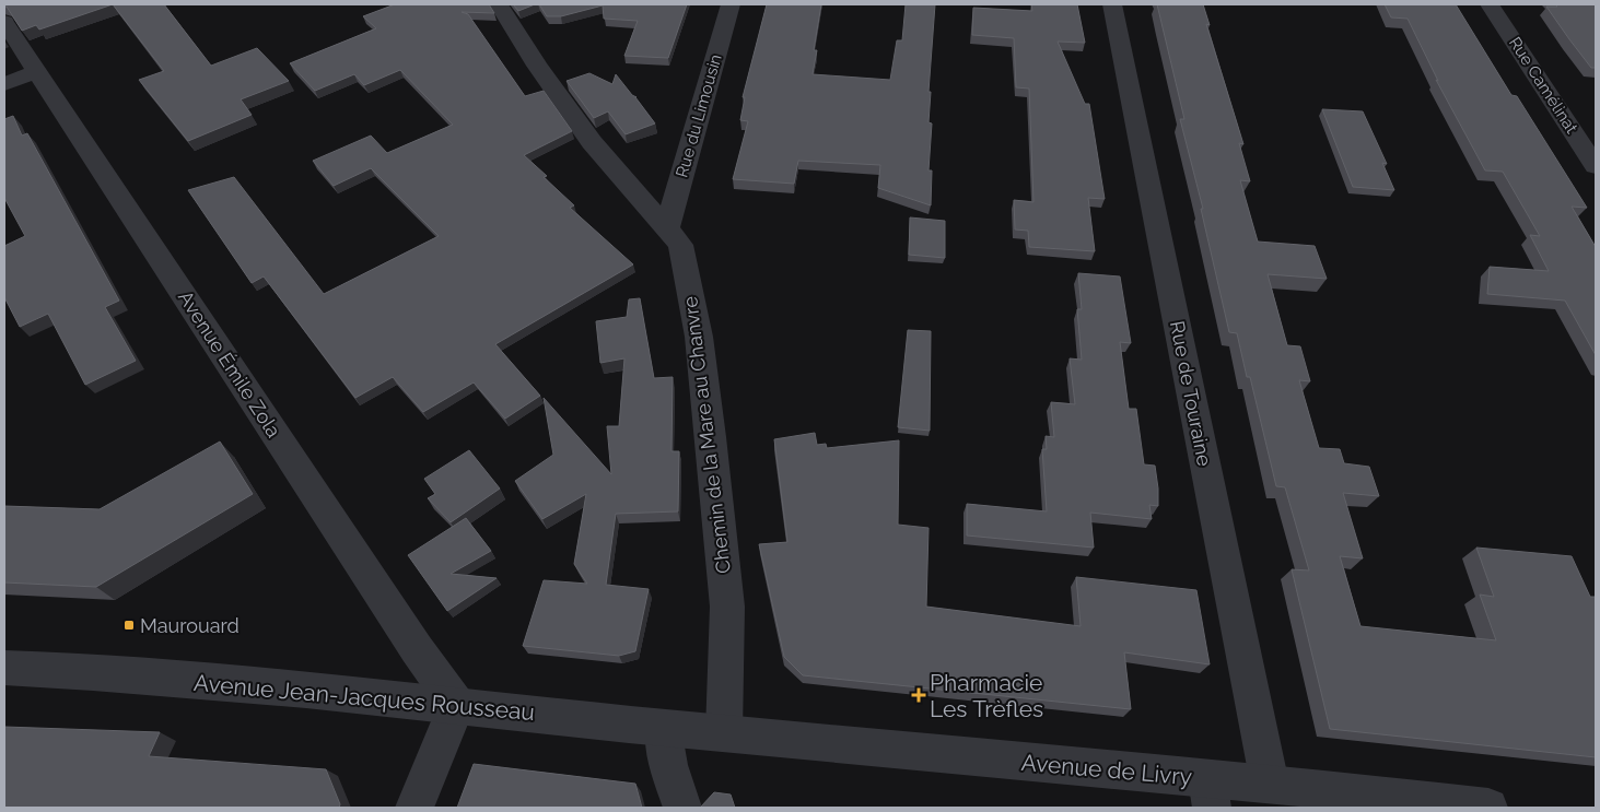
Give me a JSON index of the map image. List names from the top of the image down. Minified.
{"streets":{"street":["Rue Camélinat","Rue du Limousin","Avenue Émile Zola","Rue de Touraine","Chemin de la Mare au Chanvre","Avenue Jean-Jacques Rousseau","Avenue de Livry"]},"crossings":[["Rue du Limousin","Chemin de la Mare au Chanvre"],["Avenue Émile Zola","Avenue Jean-Jacques Rousseau"],["Rue de Touraine","Avenue de Livry"],["Chemin de la Mare au Chanvre","Avenue Jean-Jacques Rousseau"],["Chemin de la Mare au Chanvre","Avenue de Livry"],["Avenue Jean-Jacques Rousseau","Avenue de Livry"]],"places":{"transit":["Maurouard"],"health":["Pharmacie Les Trèfles"]}}
